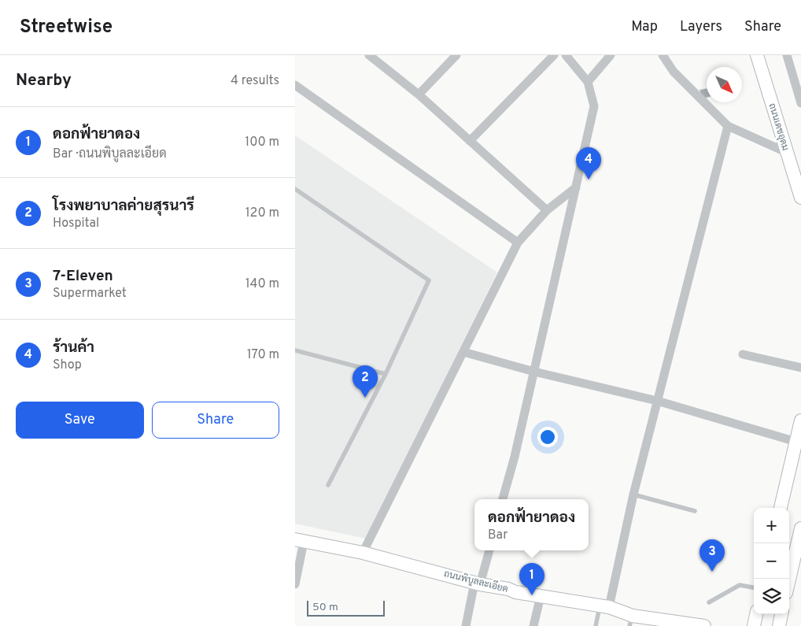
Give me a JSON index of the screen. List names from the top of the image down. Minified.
{"streets":{"main road":["ถนนเดชอุดม","ถนนพิบูลละเอียด"]},"scale_bar":"50 m","north":"bottom right","page":{"header":"Streetwise","nav":["Map","Layers","Share"],"heading":["Nearby","4 results"],"list":[{"mark":"1","name":"ดอกฟ้ายาดอง","note":"Bar · ถนนพิบูลละเอียด","value":"100 m"},{"mark":"2","name":"โรงพยาบาลค่ายสุรนารี","note":"Hospital","value":"120 m"},{"mark":"3","name":"7-Eleven","note":"Supermarket","value":"140 m"},{"mark":"4","name":"ร้านค้า","note":"Shop","value":"170 m"}],"pins":["4","2","3","1"],"buttons":["Save","Share"],"popup":["ดอกฟ้ายาดอง","Bar"],"map_buttons":["+","−"],"scale":"50 m"}}
